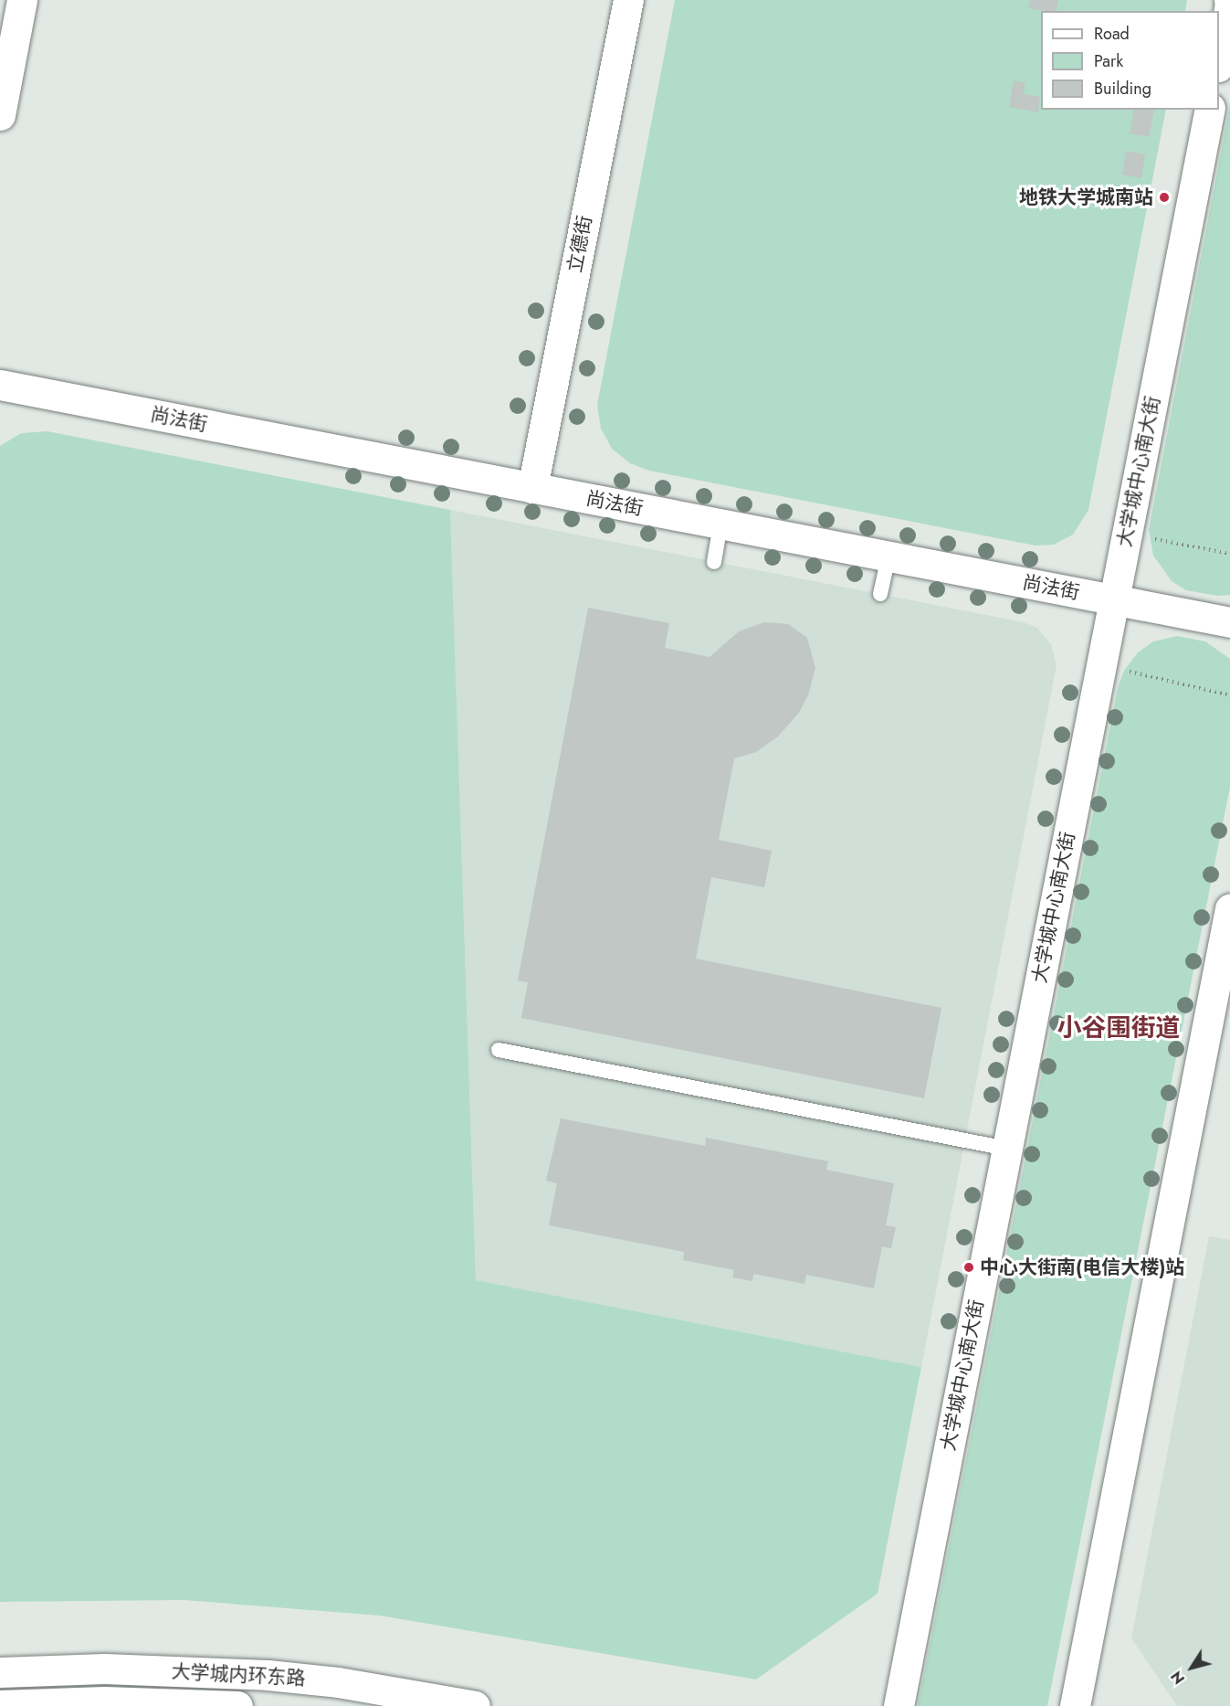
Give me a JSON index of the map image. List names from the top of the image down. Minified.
{"streets":{"main road":["立德街","尚法街","大学城中心南大街","大学城内环东路"]},"crossings":[["立德街","尚法街"],["尚法街","大学城中心南大街"]],"districts":["小谷围街道"],"places":["地铁大学城南站","中心大街南(电信大楼)站"],"legend":["Road","Park","Building"],"north":"bottom left"}
